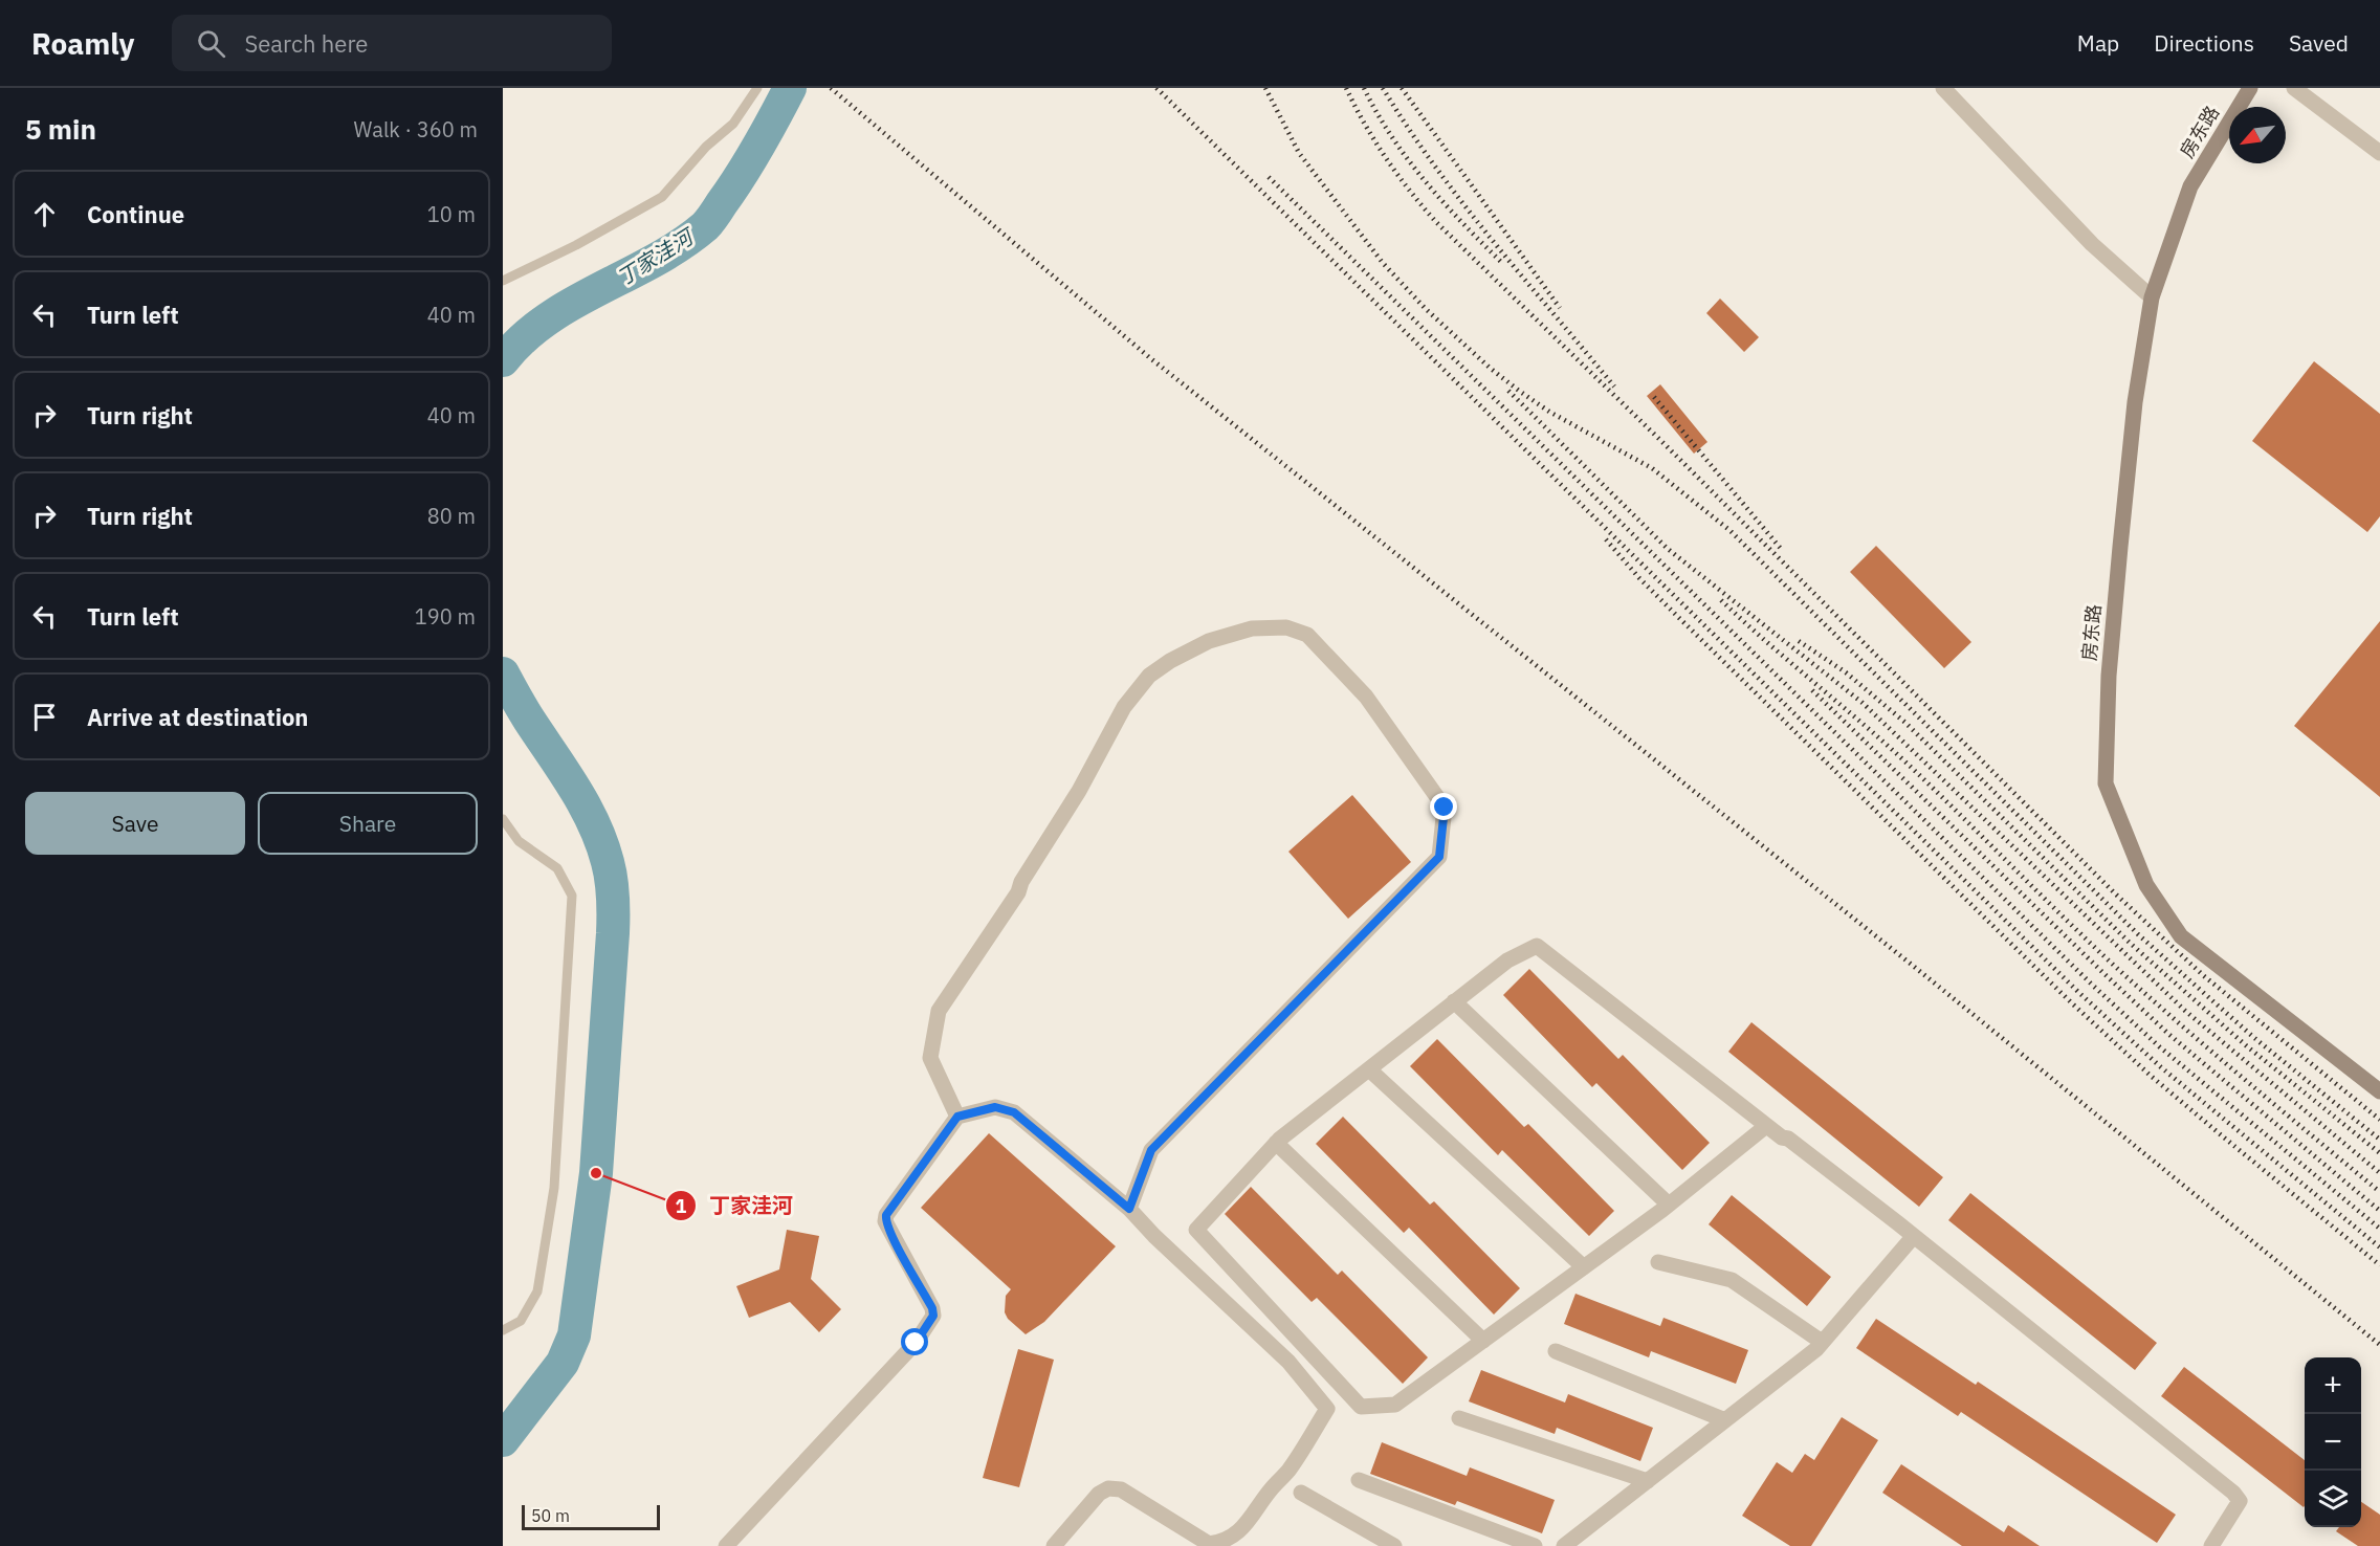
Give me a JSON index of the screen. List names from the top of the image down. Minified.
{"streets":{"main road":["房东路"]},"water":["丁家洼河"],"places":["丁家洼河"],"scale_bar":"50 m","north":"bottom left","page":{"header":"Roamly","search":"Search here","nav":["Map","Directions","Saved"],"heading":["5 min","Walk · 360 m"],"list":[["Continue","10 m"],["Turn left","40 m"],["Turn right","40 m"],["Turn right","80 m"],["Turn left","190 m"],"Arrive at destination"],"buttons":["Save","Share"],"map_buttons":["+","−"],"scale":"50 m"}}
